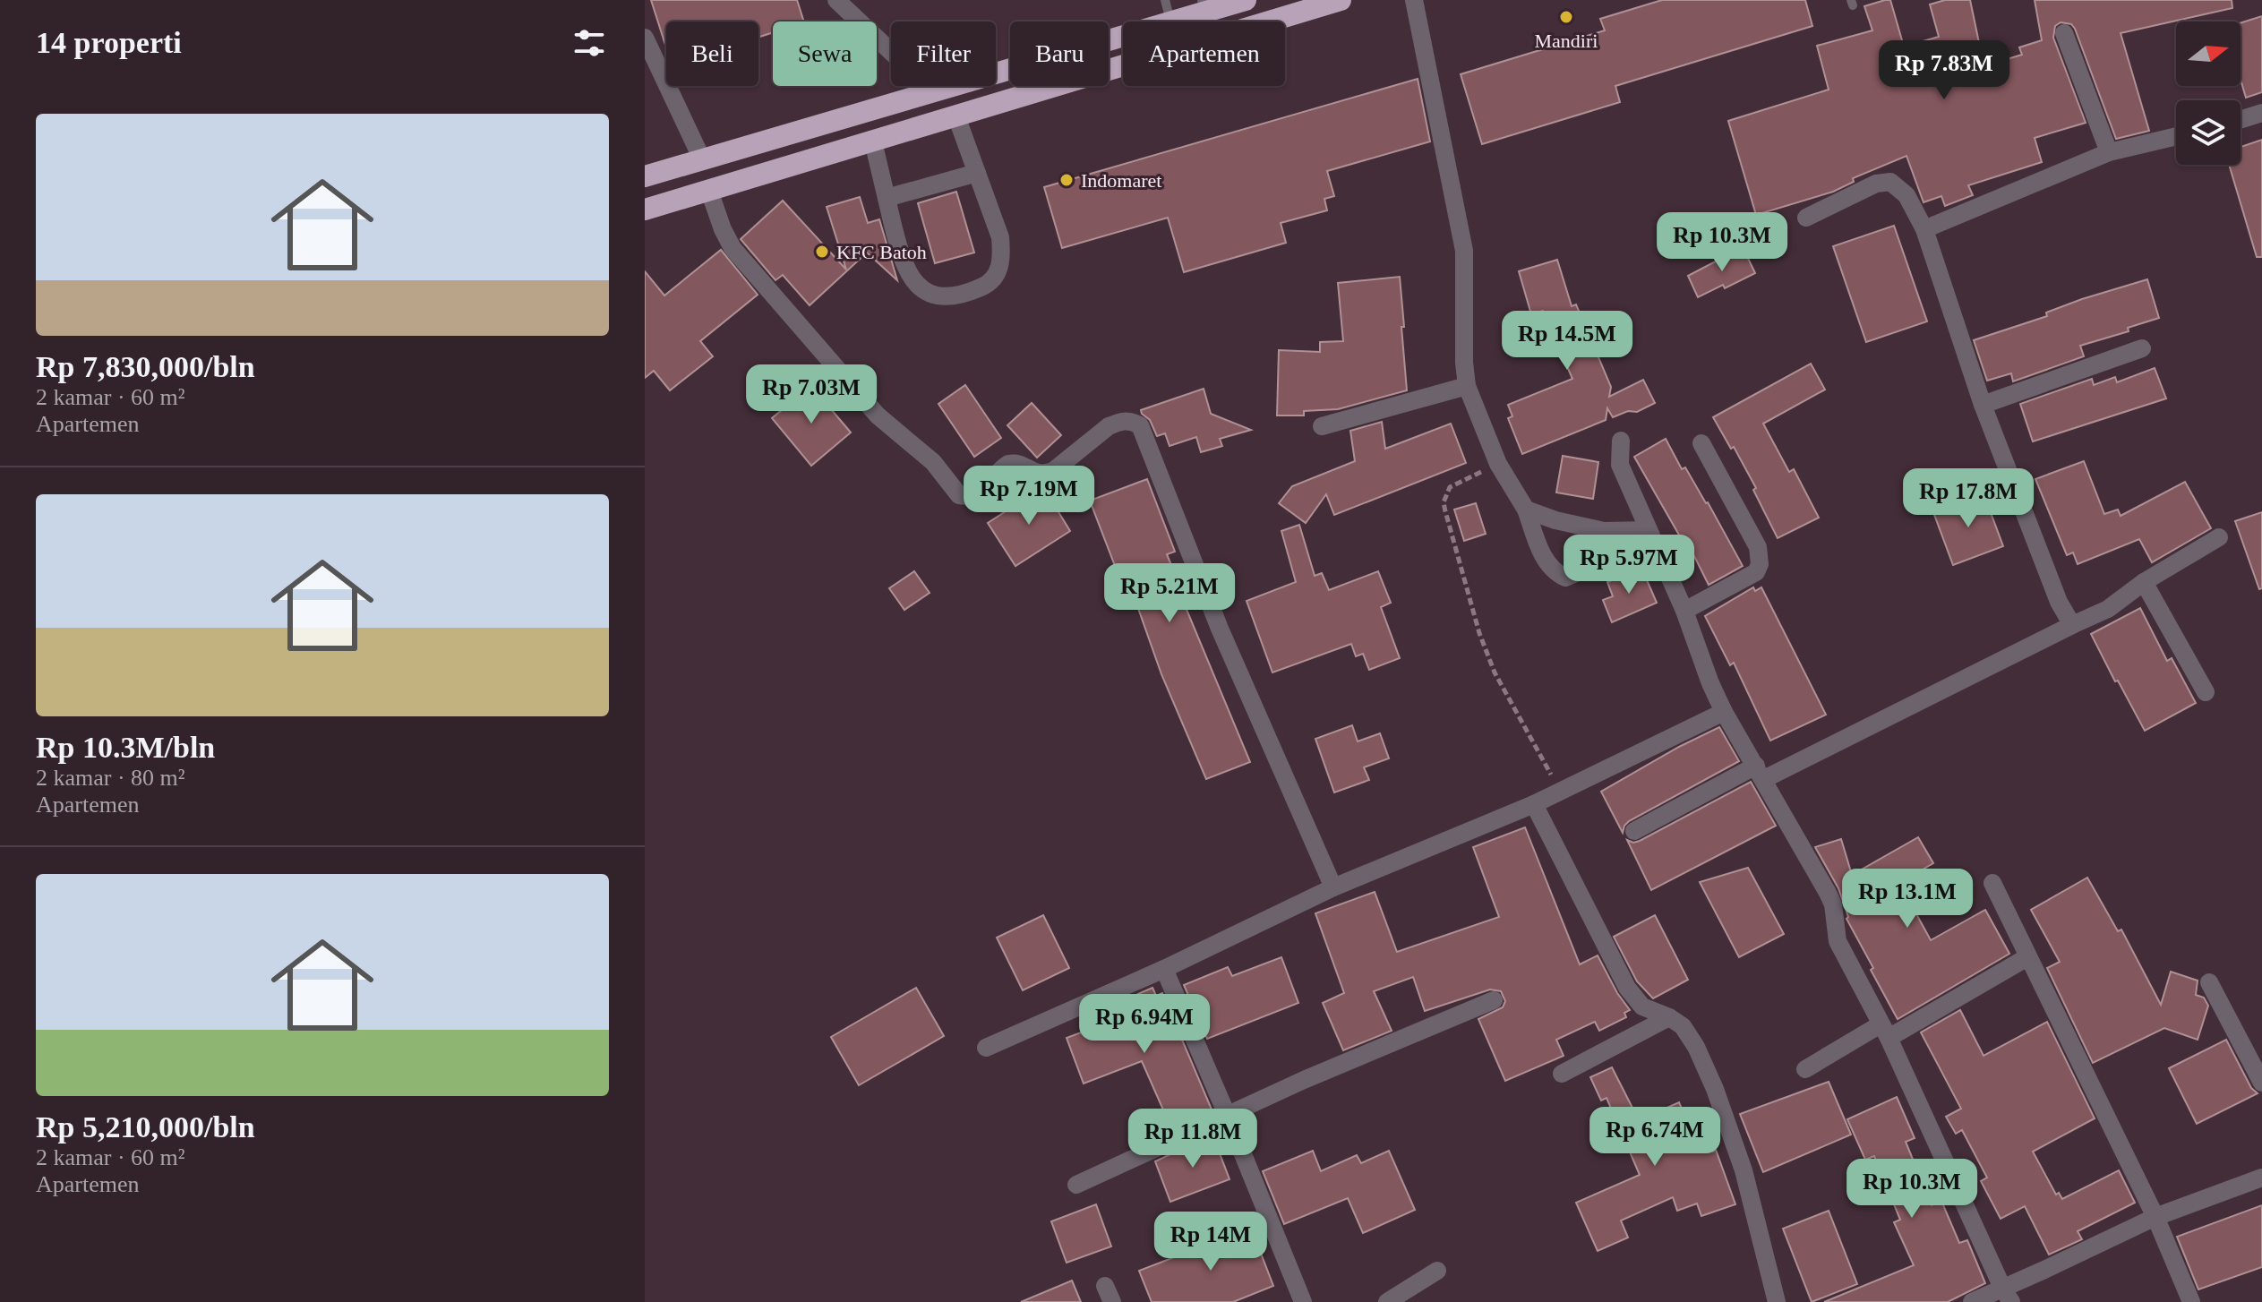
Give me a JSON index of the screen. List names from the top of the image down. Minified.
{"places":["Mandiri","Indomaret","KFC Batoh"],"north":"right","page":{"heading":"14 properti","chip":["Beli","Sewa","Filter","Baru","Apartemen"],"price":["Rp 7.83M","Rp 10.3M","Rp 14.5M","Rp 7.03M","Rp 7.19M","Rp 17.8M","Rp 5.97M","Rp 5.21M","Rp 13.1M","Rp 6.94M","Rp 6.74M","Rp 11.8M","Rp 10.3M","Rp 14M"],"list":[{"name":"Rp 7,830,000/bln","note":"2 kamar · 60 m² · Apartemen"},{"name":"Rp 10.3M/bln","note":"2 kamar · 80 m² · Apartemen"},{"name":"Rp 5,210,000/bln","note":"2 kamar · 60 m² · Apartemen"}]}}
